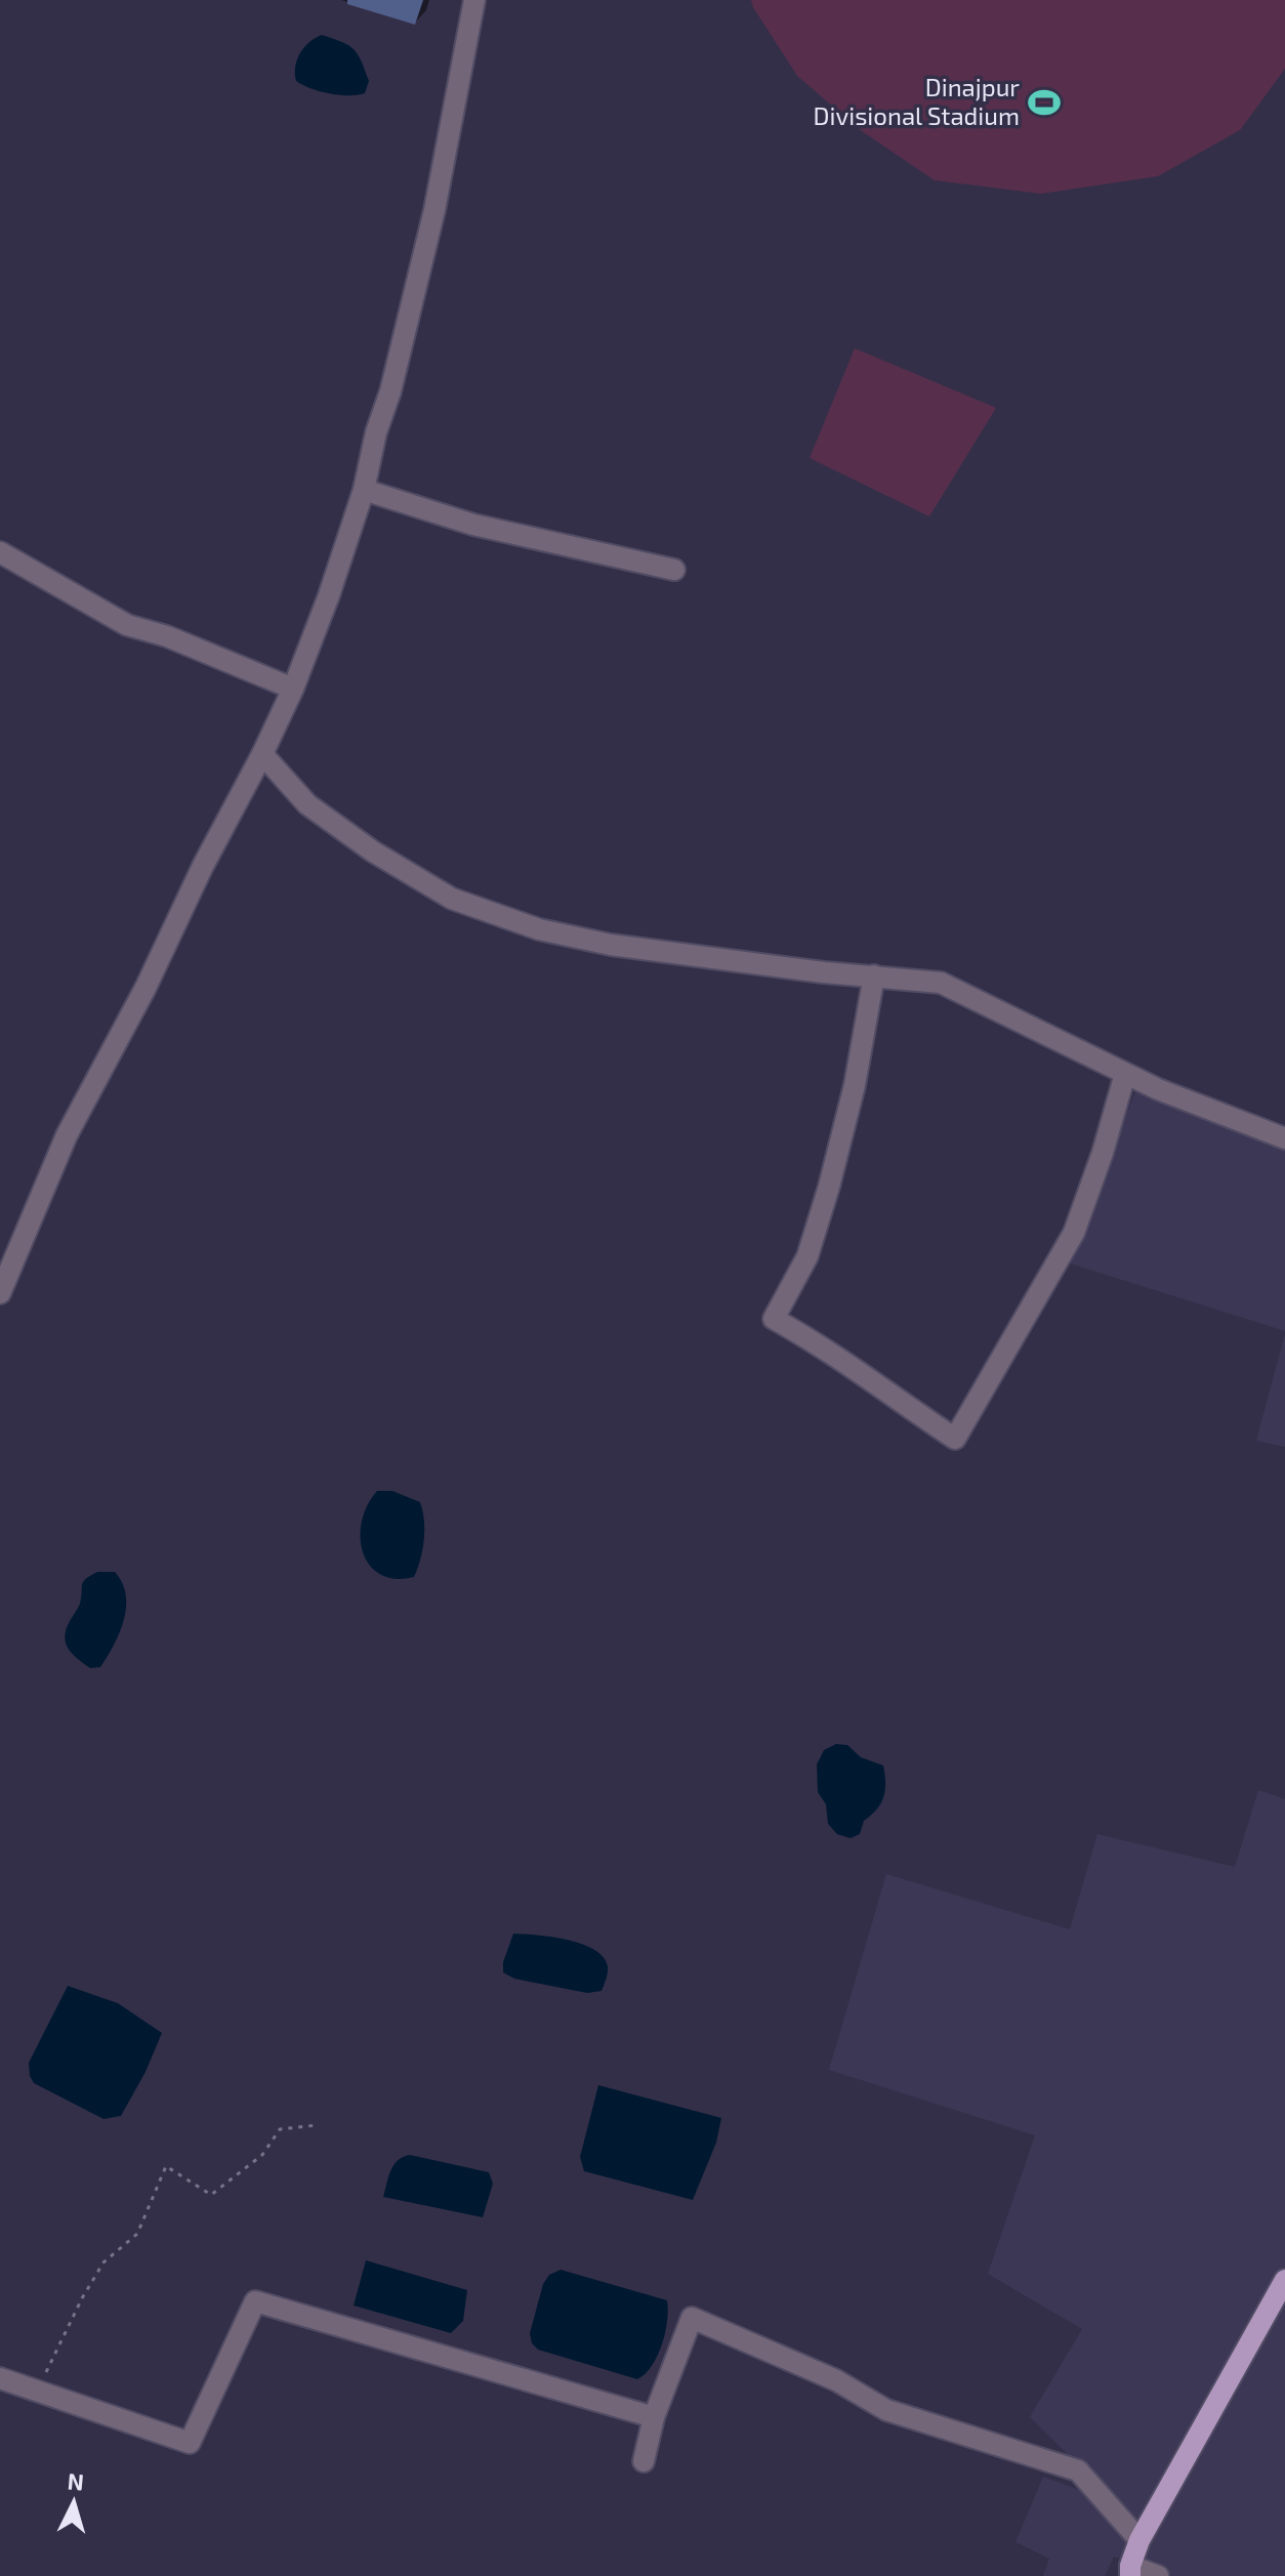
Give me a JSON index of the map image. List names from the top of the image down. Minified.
{"places":{"sports":["Dinajpur Divisional Stadium"]},"north":"top"}
